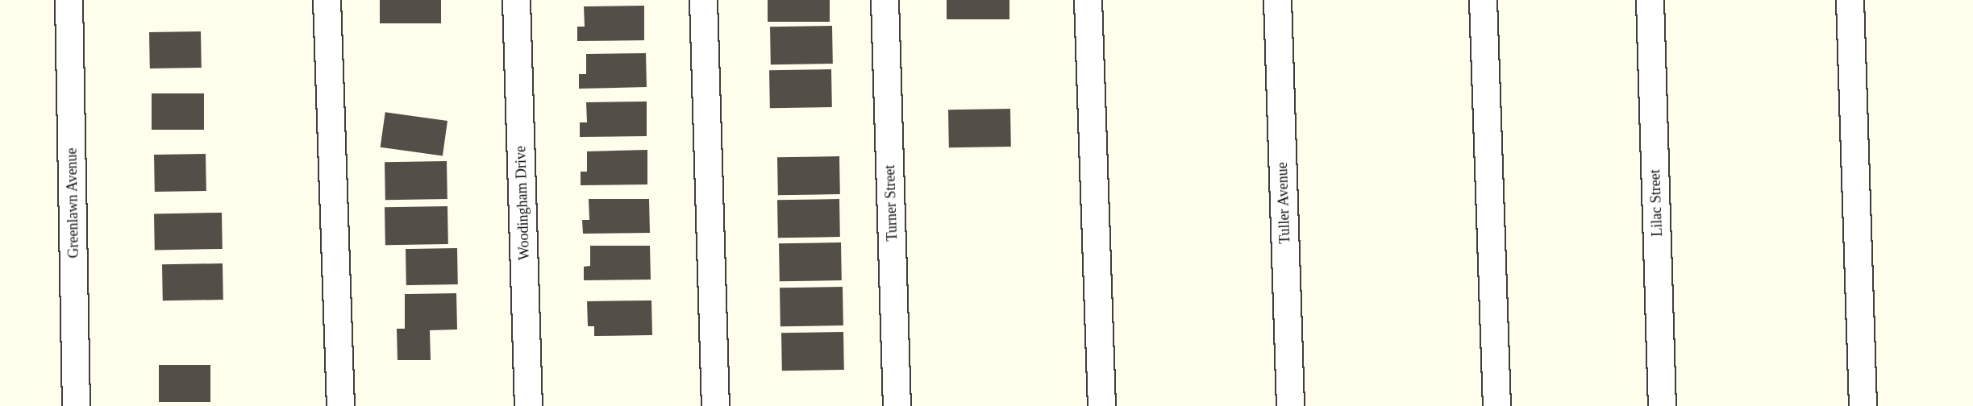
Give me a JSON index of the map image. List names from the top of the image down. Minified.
{"streets":{"street":["Greenlawn Avenue","Woodingham Drive","Turner Street","Tuller Avenue","Lilac Street"]}}
